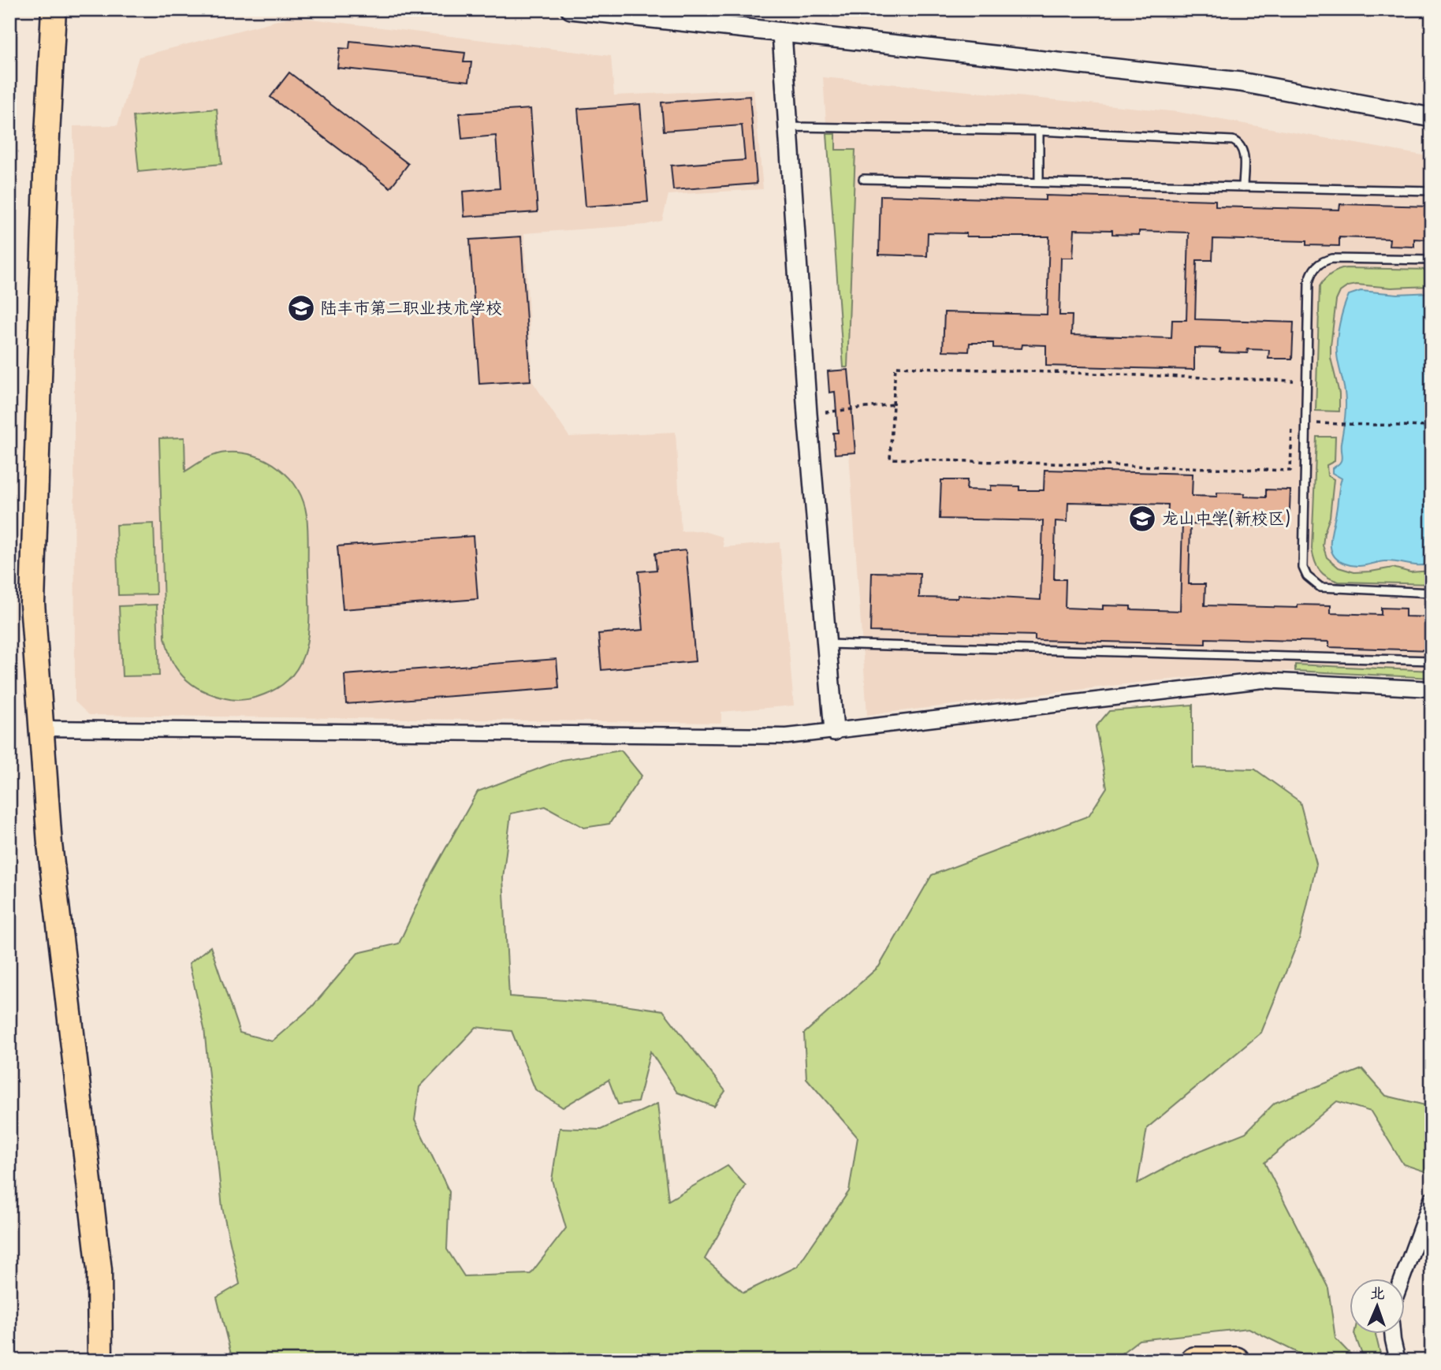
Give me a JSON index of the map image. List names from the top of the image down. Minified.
{"places":{"school or university":["陆丰市第二职业技术学校","龙山中学(新校区)"]},"north":"top"}
